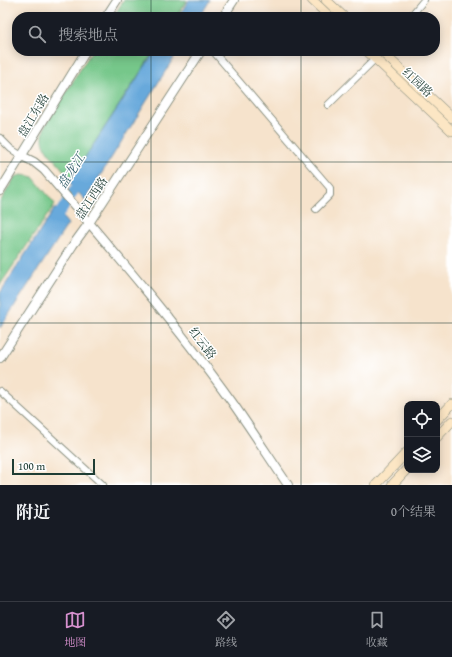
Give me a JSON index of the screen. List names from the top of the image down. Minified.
{"streets":{"main road":["红园路"],"street":["盘江东路","盘江西路","红云路"]},"crossings":[["盘江东路","红云路"],["盘江西路","红云路"]],"water":["盘龙江"],"scale_bar":"100 m","page":{"search":"搜索地点","scale":"100 m","heading":["附近","0个结果"],"nav":["地图","路线","收藏"]}}
